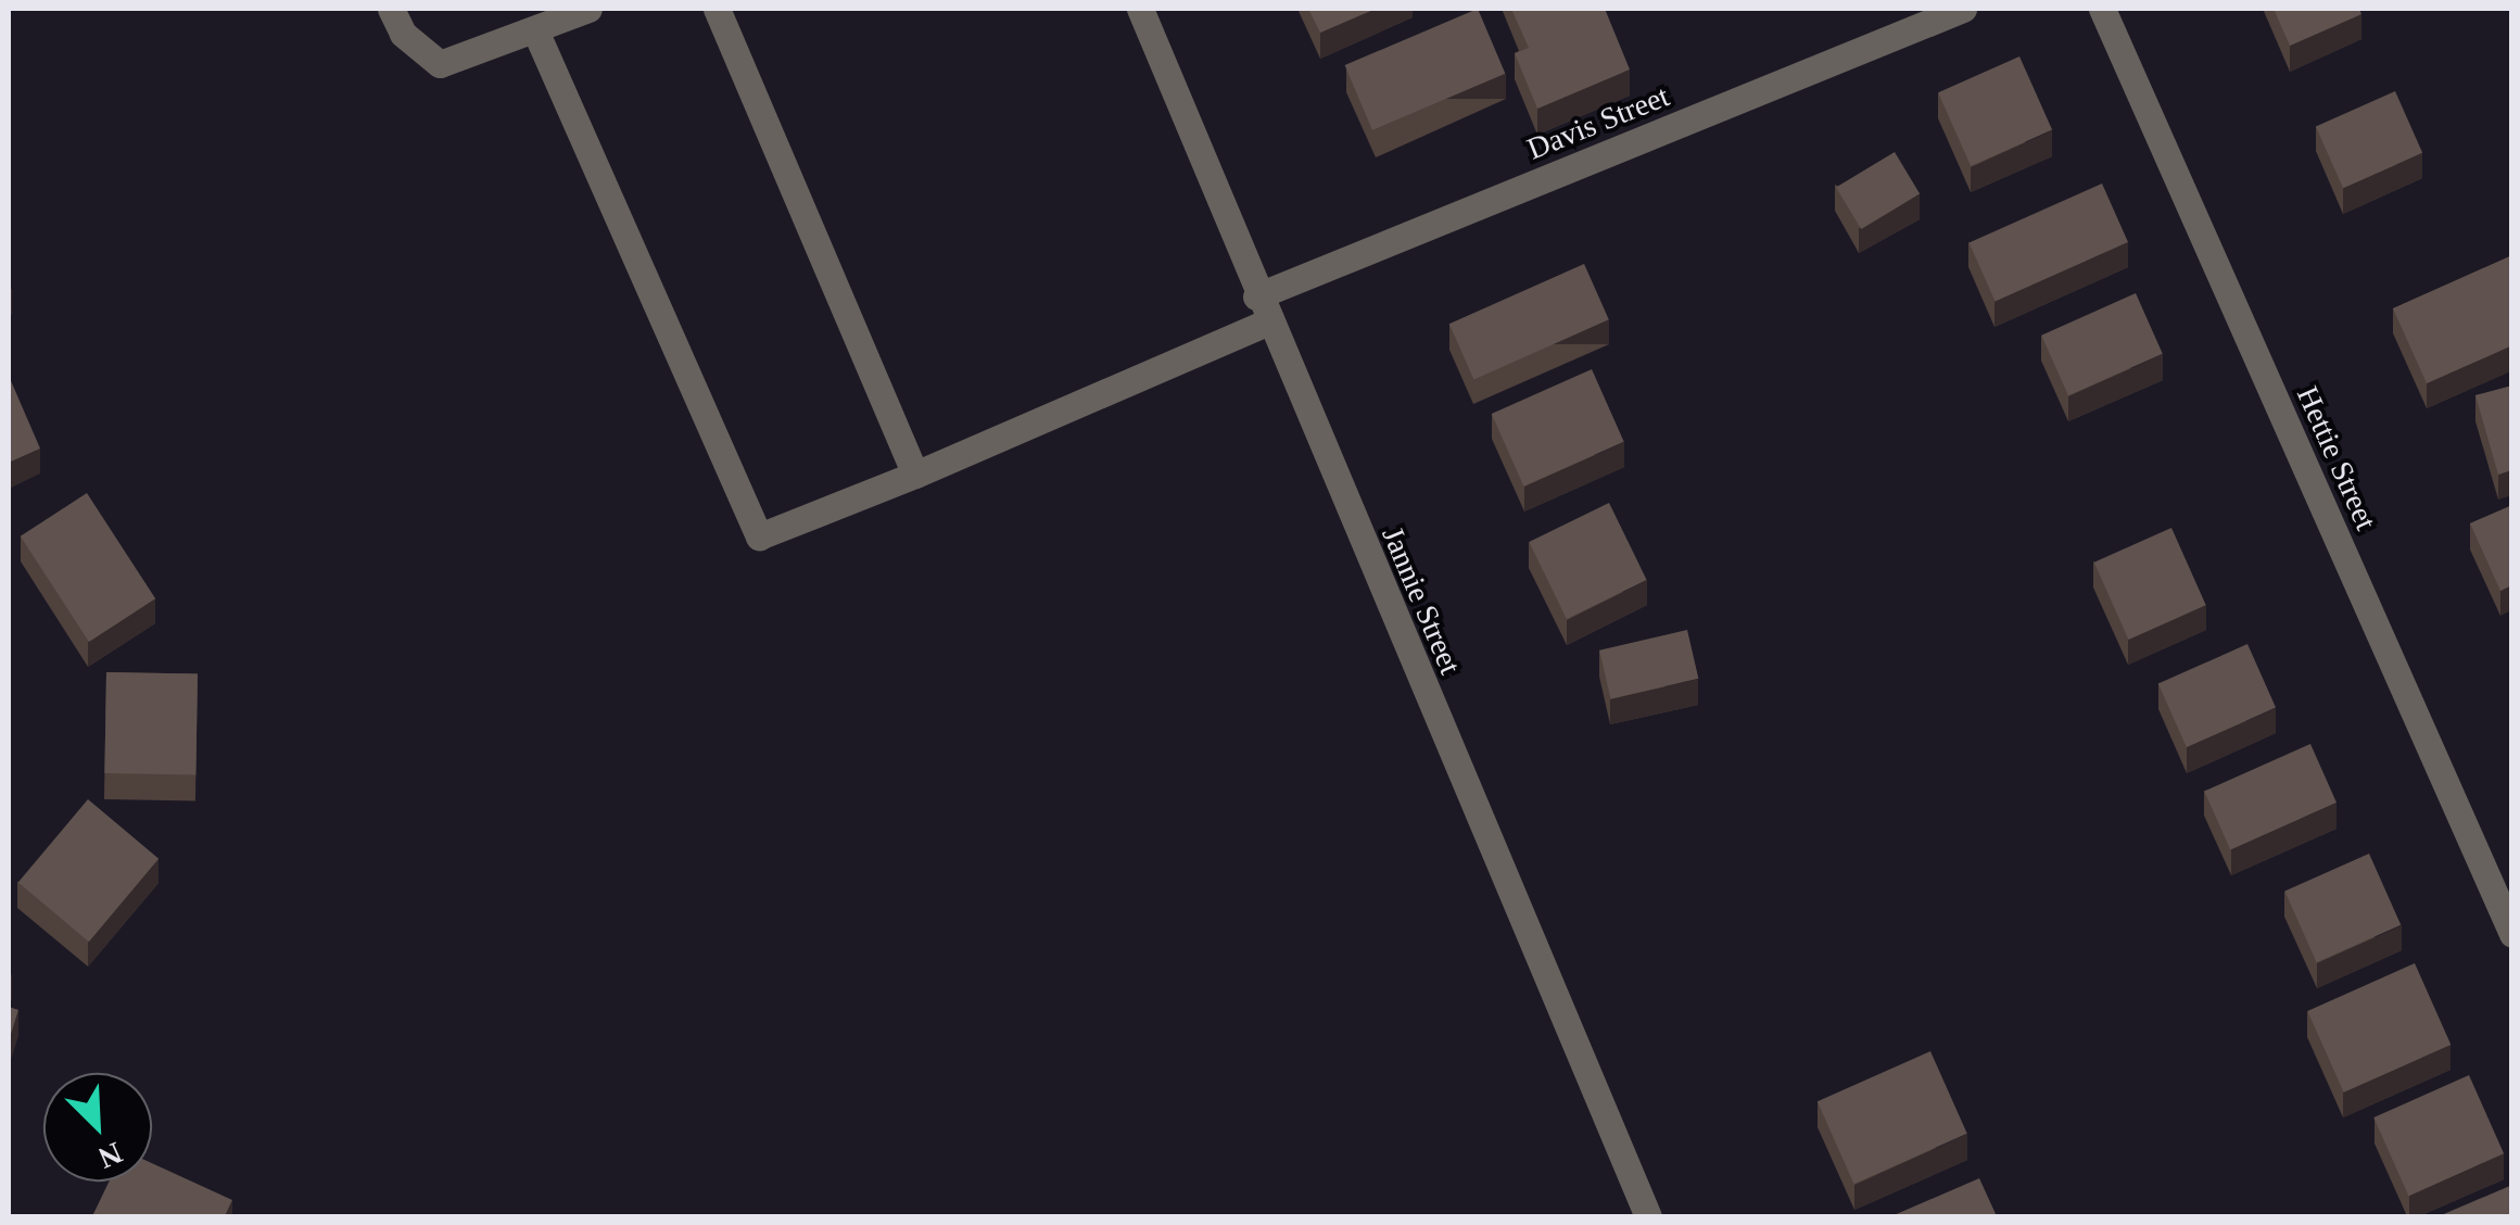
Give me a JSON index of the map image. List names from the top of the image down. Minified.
{"streets":{"street":["Davis Street","Hettie Street","Jannie Street"]},"crossings":[["Davis Street","Jannie Street"]],"north":"bottom right"}
